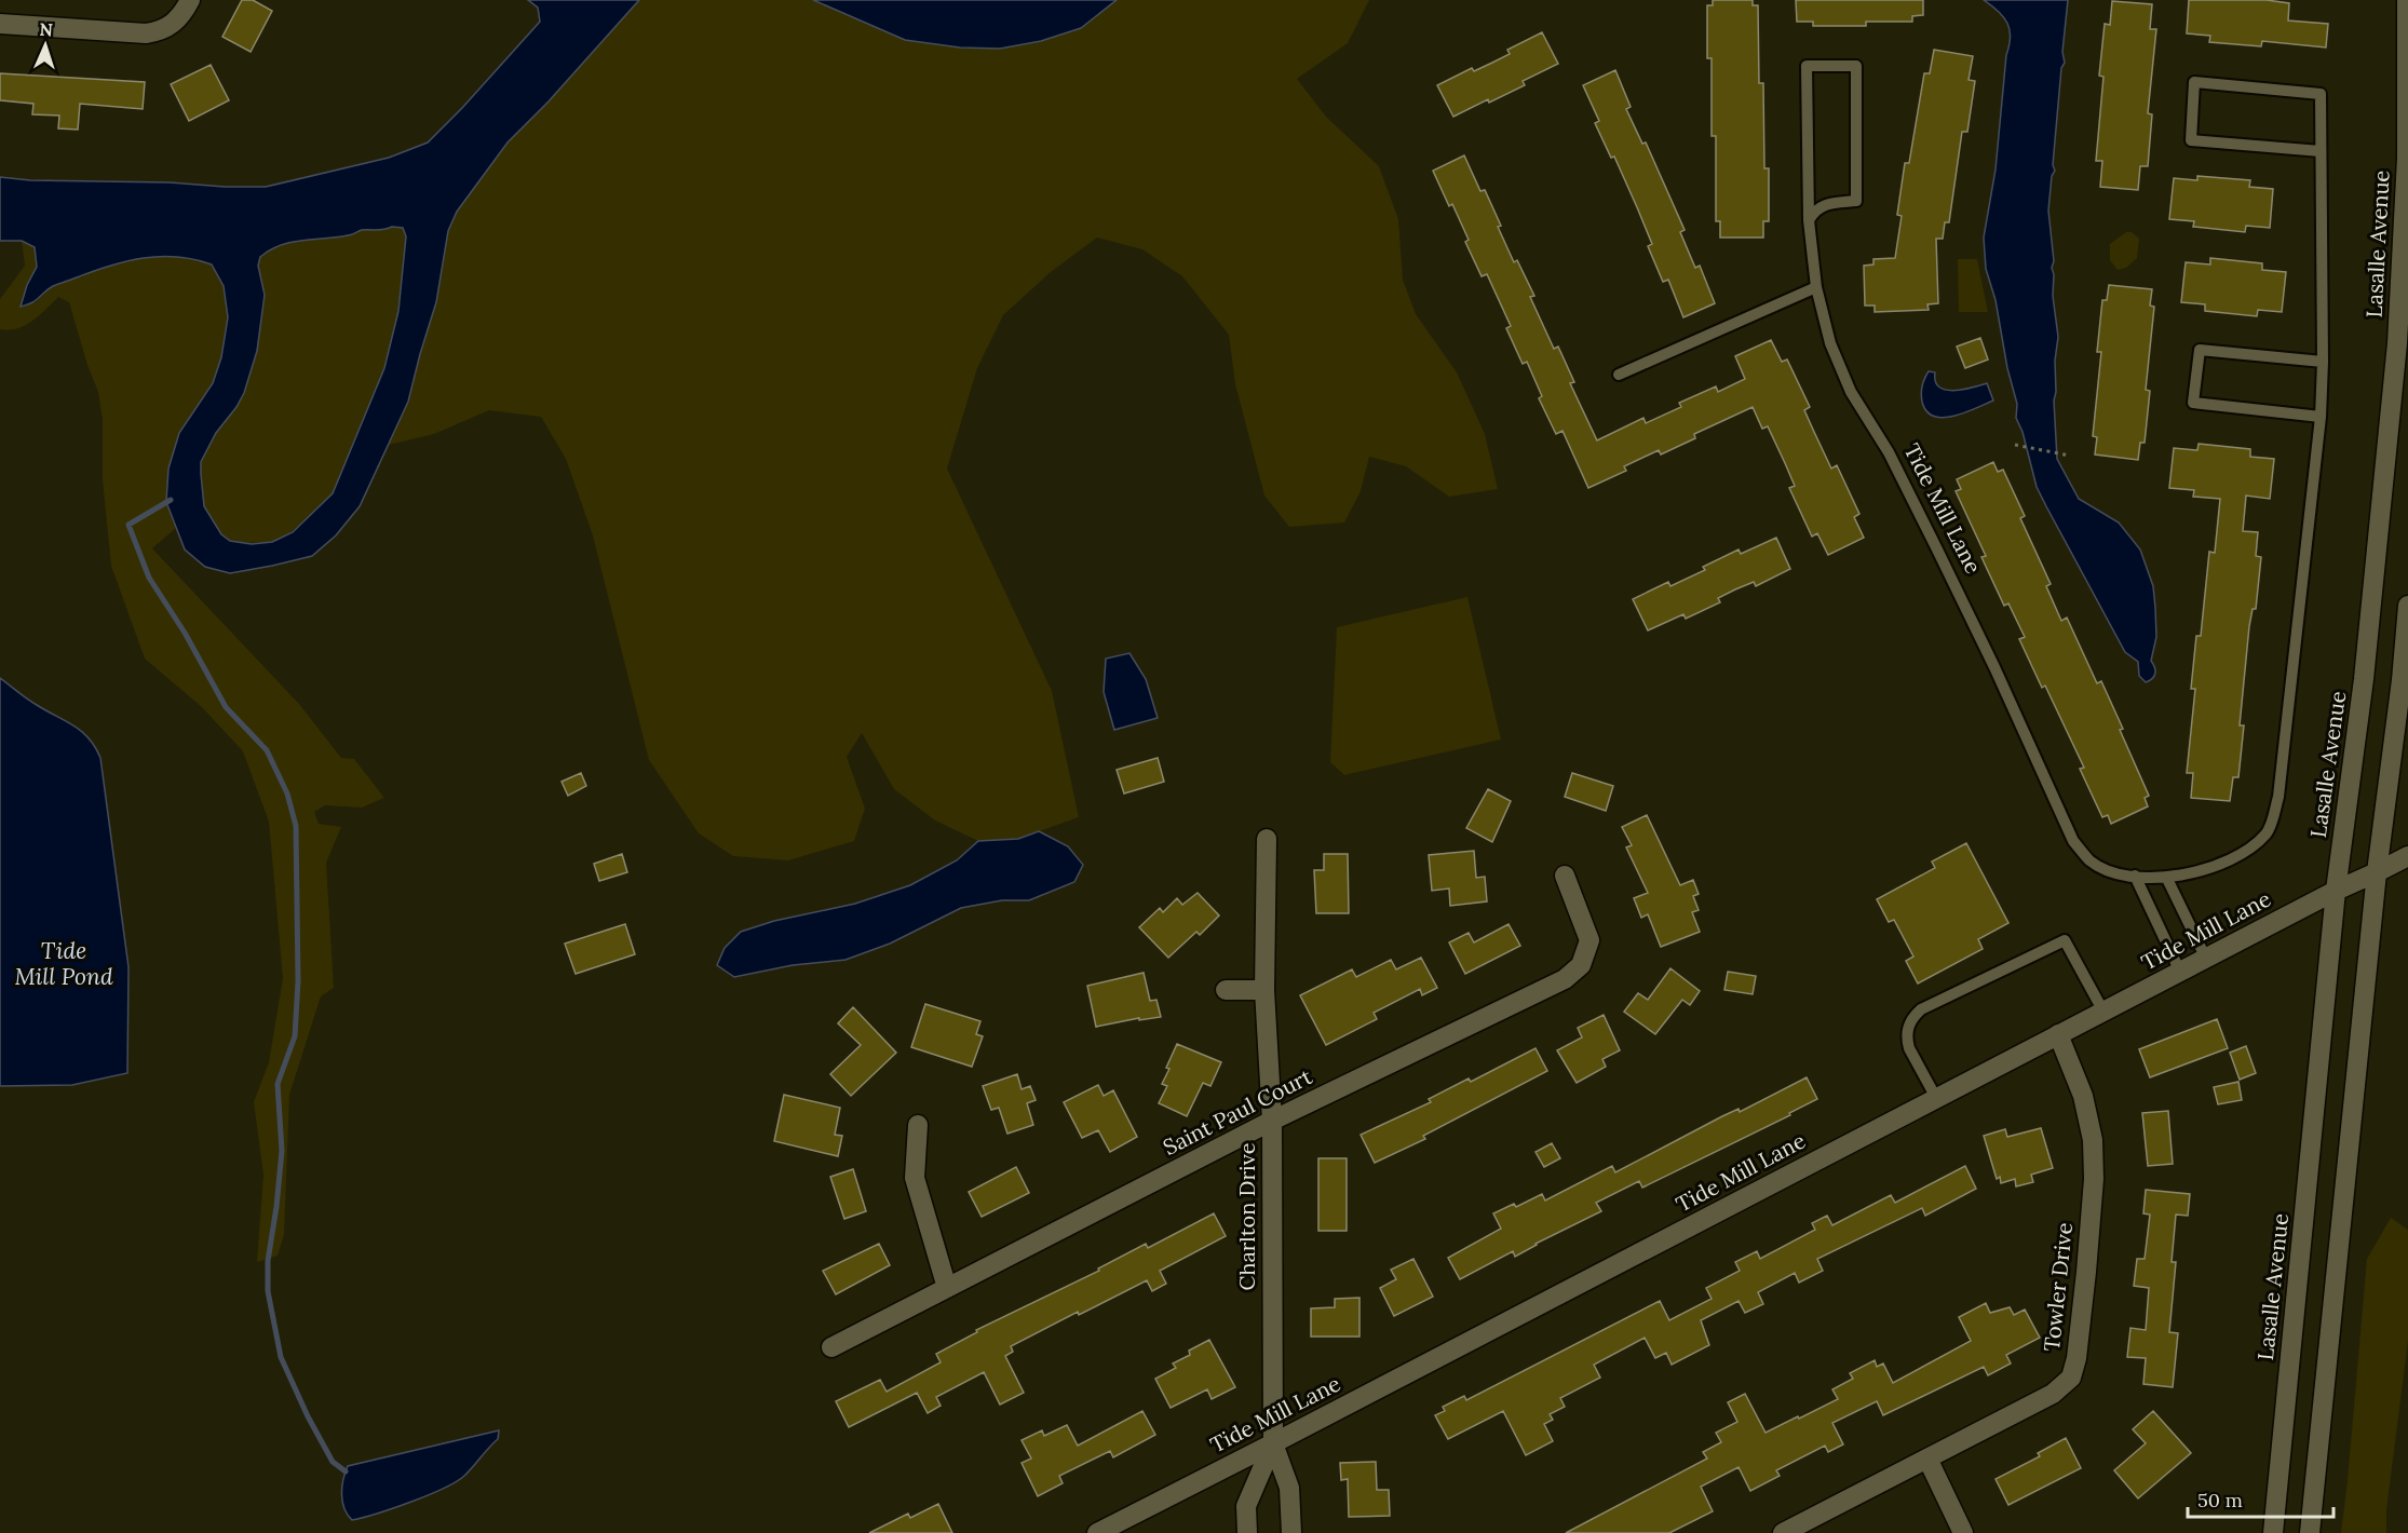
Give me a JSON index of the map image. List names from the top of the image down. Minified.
{"streets":{"street":["Lasalle Avenue","Tide Mill Lane","Saint Paul Court","Charlton Drive","Towler Drive"]},"crossings":[["Lasalle Avenue","Tide Mill Lane"],["Tide Mill Lane","Charlton Drive"],["Tide Mill Lane","Towler Drive"],["Saint Paul Court","Charlton Drive"]],"water":["Tide Mill Pond"],"scale_bar":"50 m","north":"top"}
